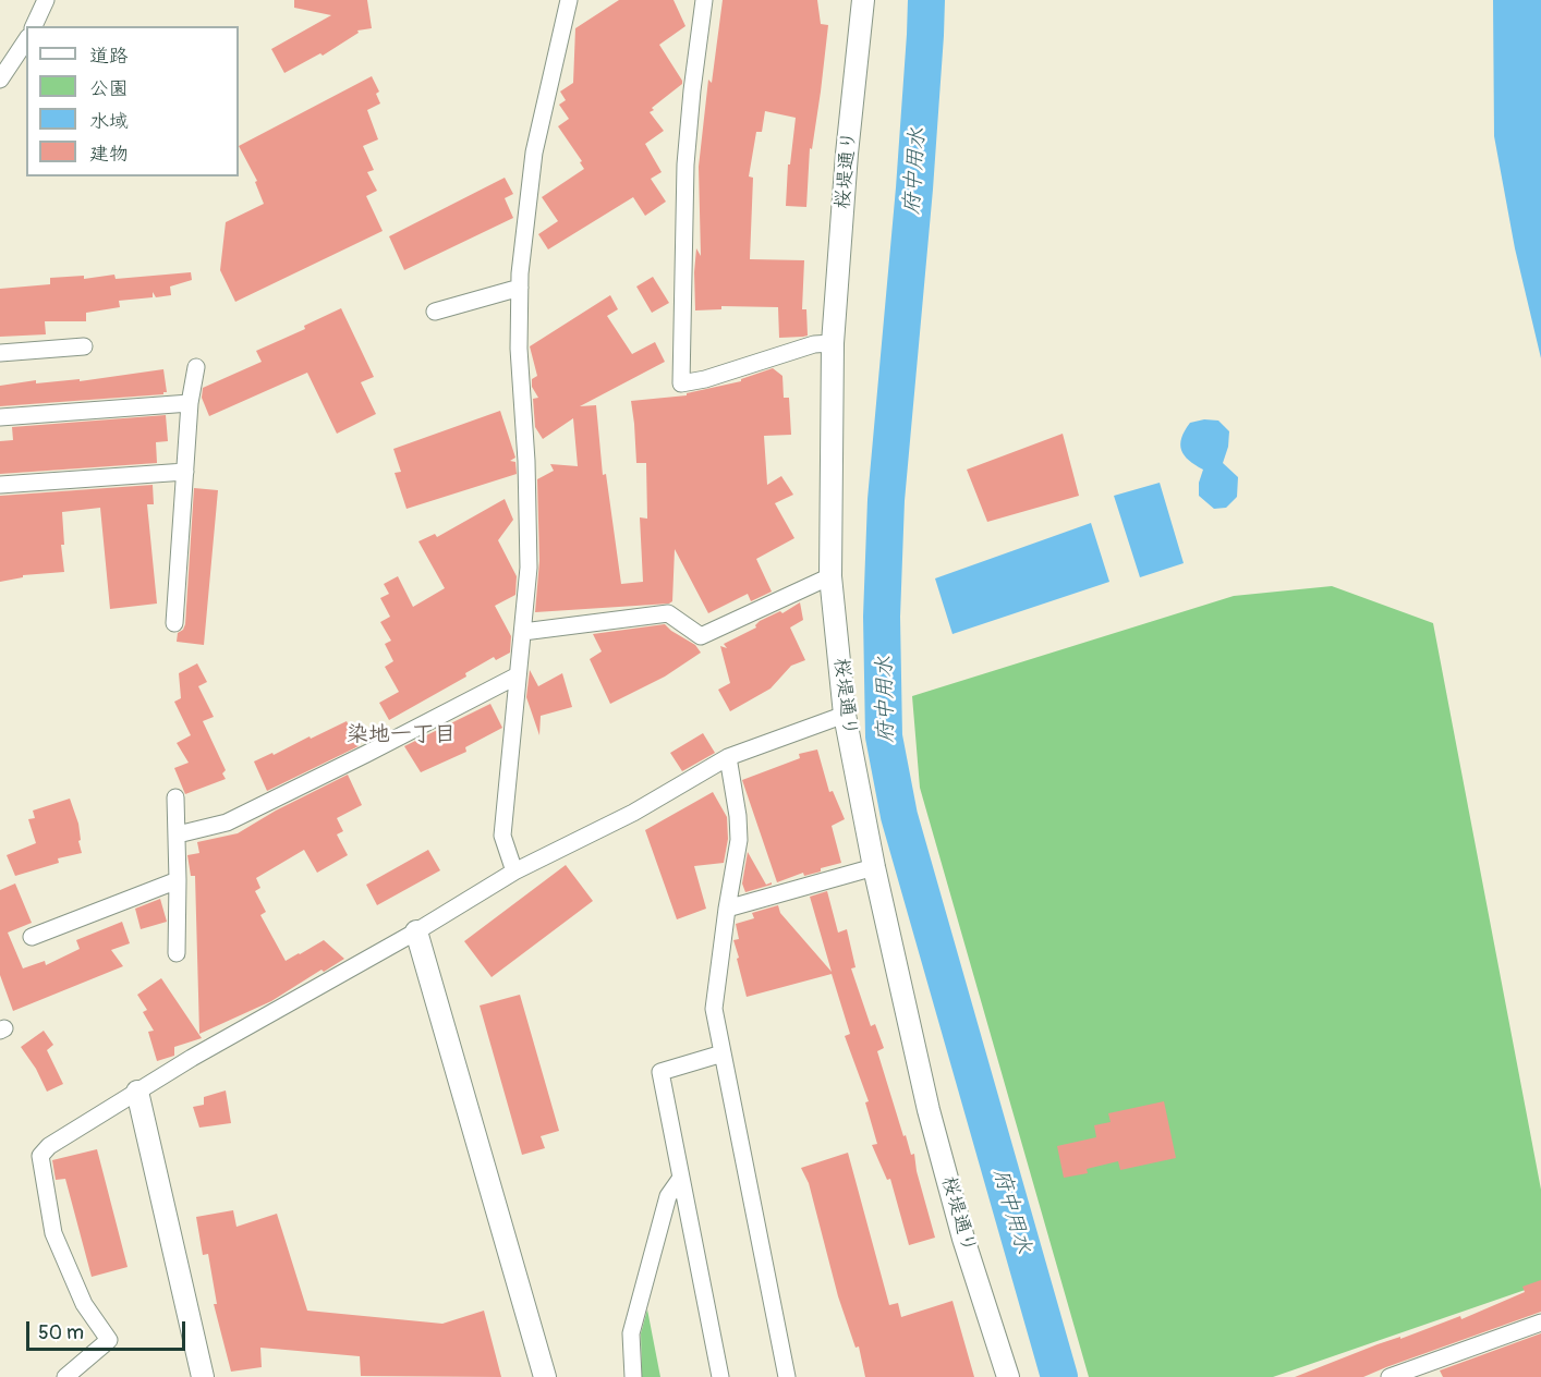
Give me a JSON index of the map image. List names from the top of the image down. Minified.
{"streets":{"street":["桜堤通り"]},"districts":["染地一丁目"],"water":["府中用水"],"legend":["道路","公園","水域","建物"],"scale_bar":"50 m"}
